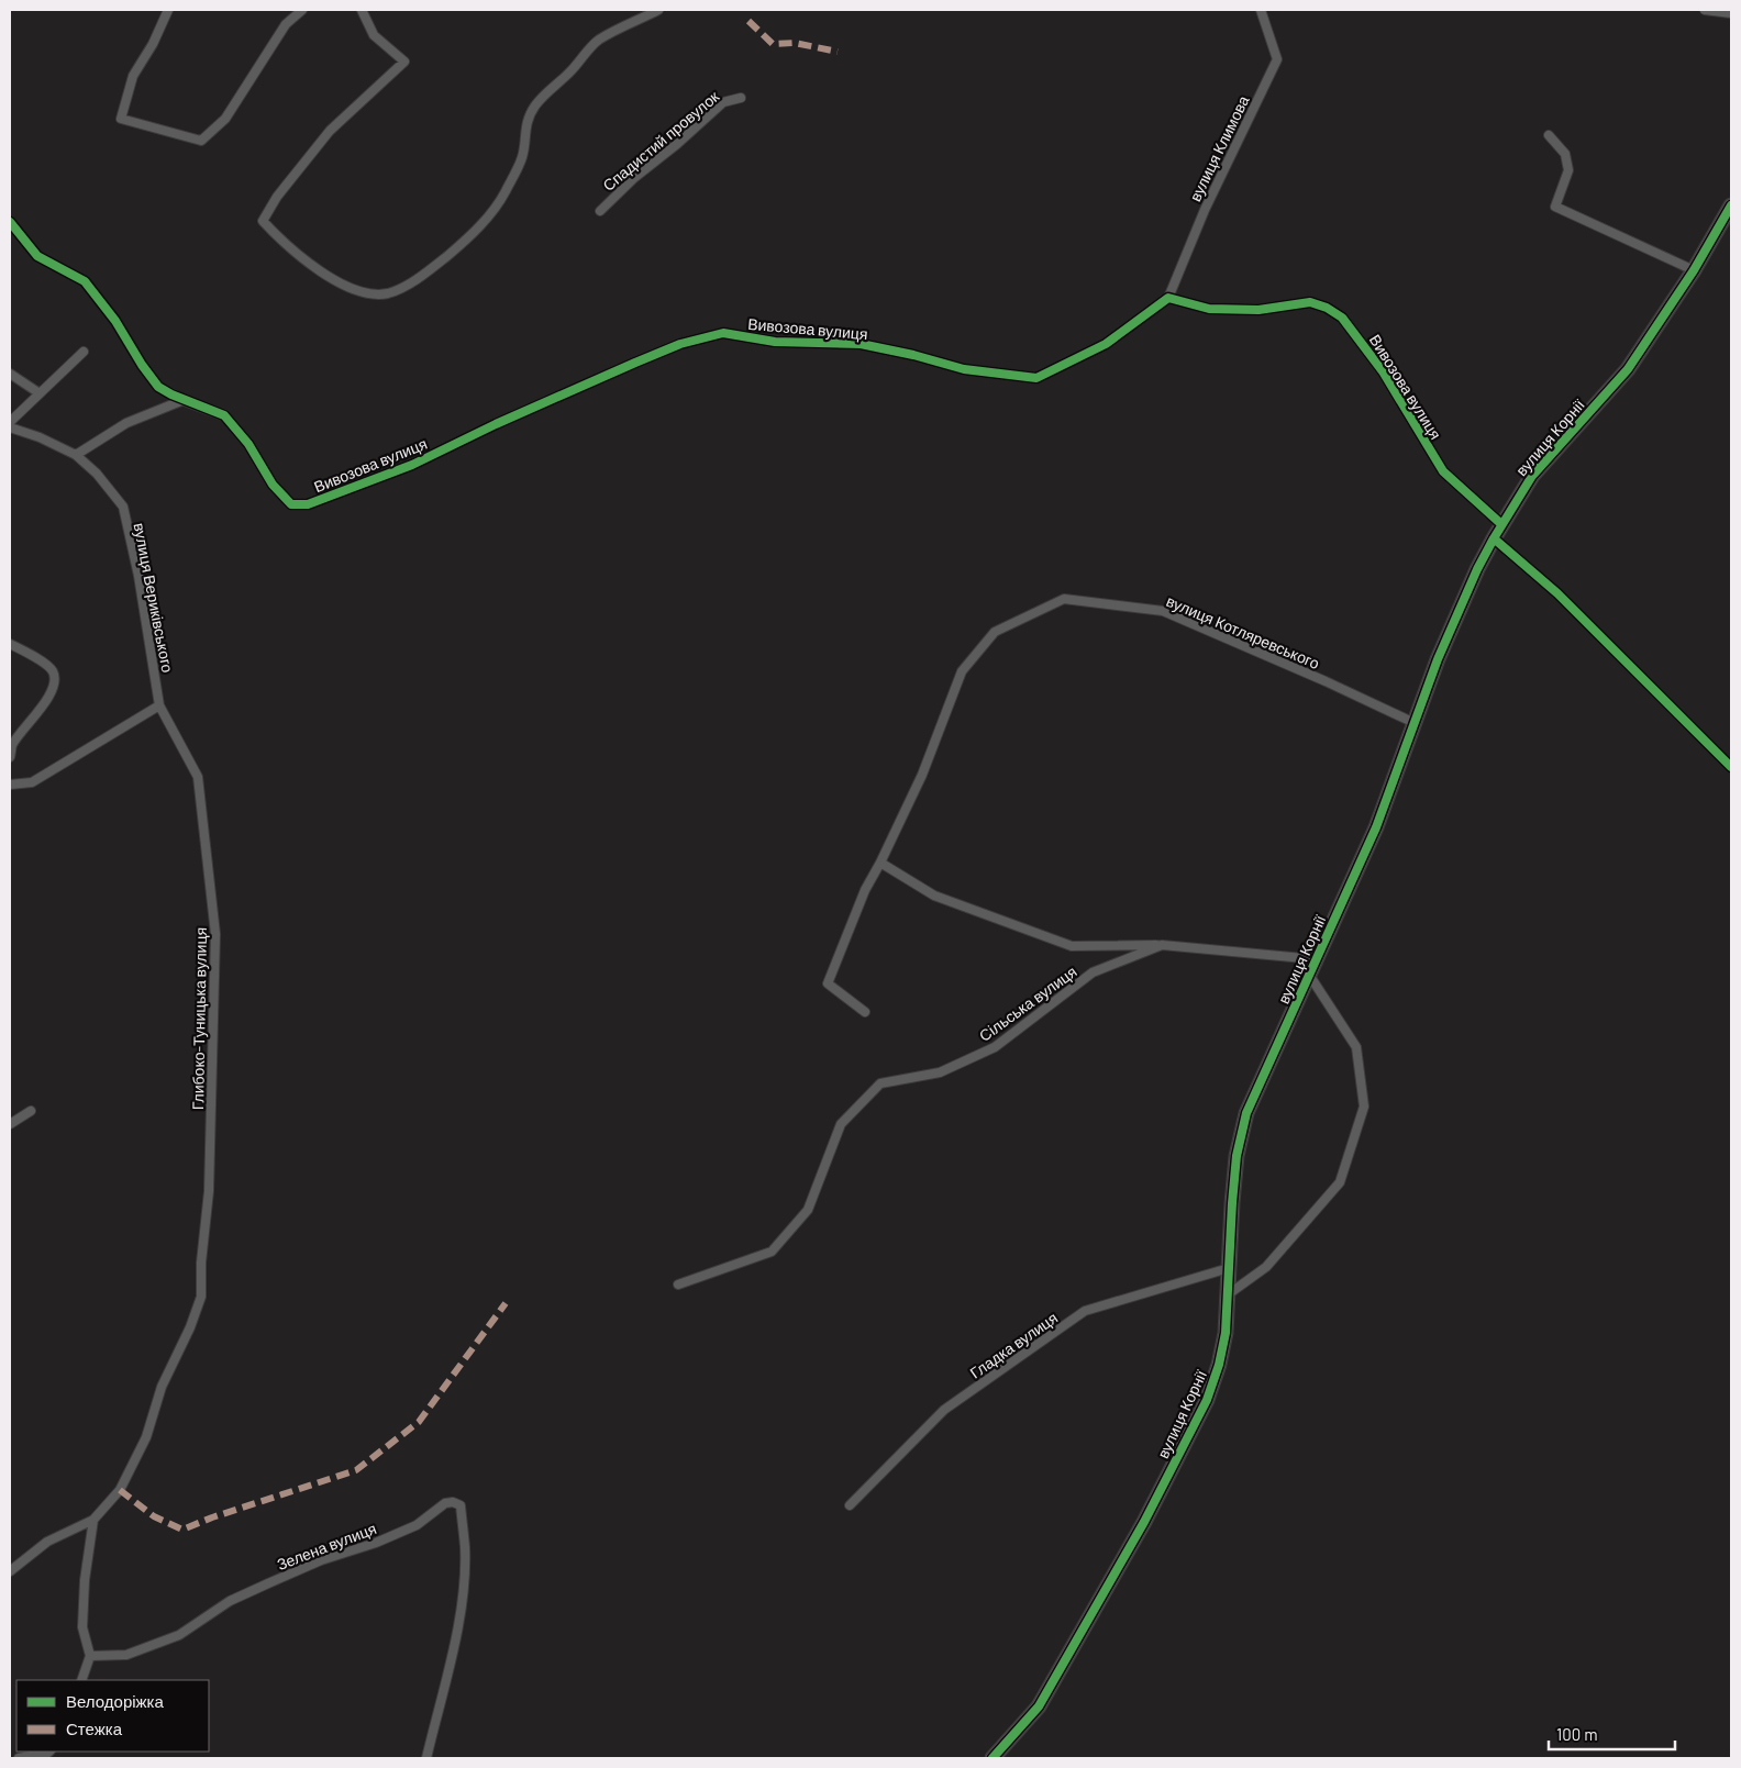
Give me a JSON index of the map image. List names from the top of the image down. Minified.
{"streets":{"highway":["вулиця Корнії"],"street":["Спадистий провулок","вулиця Климова","Вивозова вулиця","вулиця Вериківського","вулиця Котляревського","Сільська вулиця","Глибоко-Туницька вулиця","Гладка вулиця","Зелена вулиця"]},"crossings":[["вулиця Климова","Вивозова вулиця"],["Вивозова вулиця","вулиця Корнії"],["вулиця Корнії","вулиця Котляревського"],["вулиця Корнії","Сільська вулиця"],["вулиця Корнії","Гладка вулиця"],["вулиця Вериківського","Глибоко-Туницька вулиця"],["вулиця Котляревського","Сільська вулиця"]],"legend":["Велодоріжка","Стежка"],"scale_bar":"100 m"}
